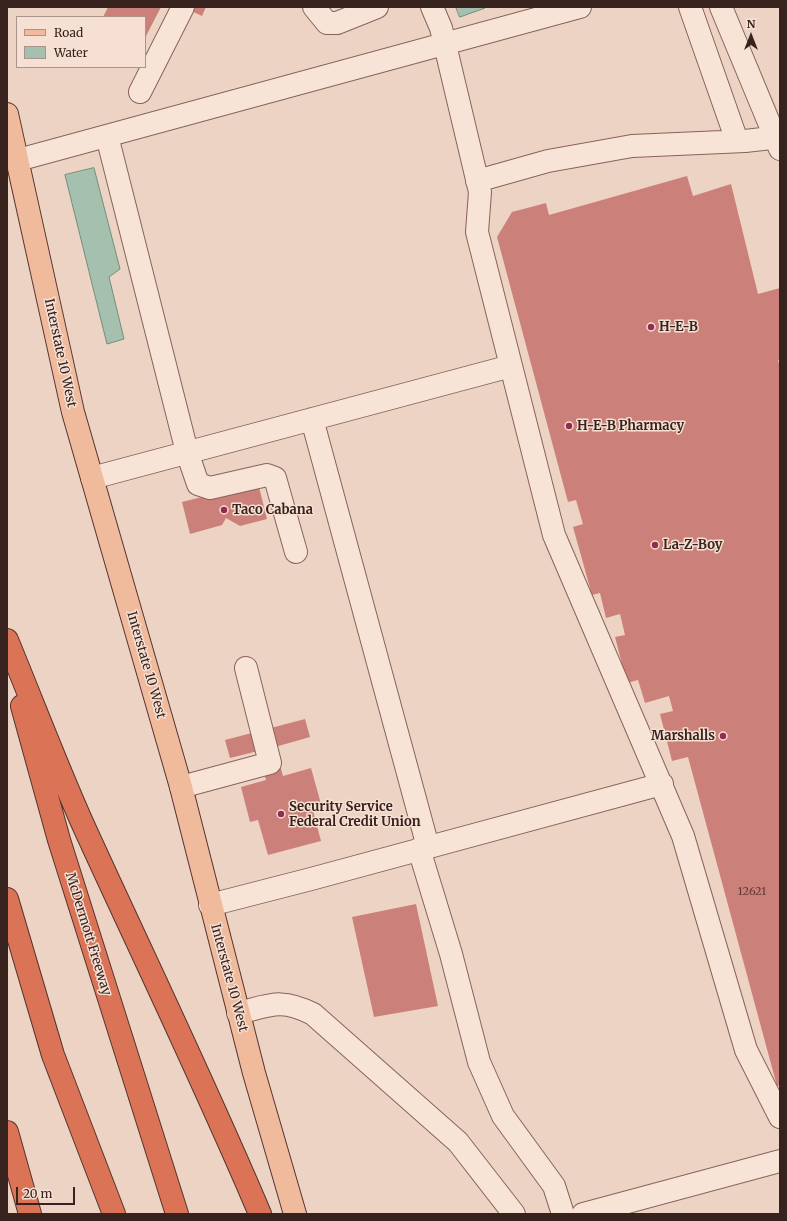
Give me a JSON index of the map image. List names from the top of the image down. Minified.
{"streets":{"highway":["McDermott Freeway"],"main road":["Interstate 10 West"]},"places":["H-E-B","H-E-B Pharmacy","Taco Cabana","La-Z-Boy","Marshalls","Security Service Federal Credit Union"],"house_numbers":["12621"],"legend":["Road","Water"],"scale_bar":"20 m","north":"top"}
